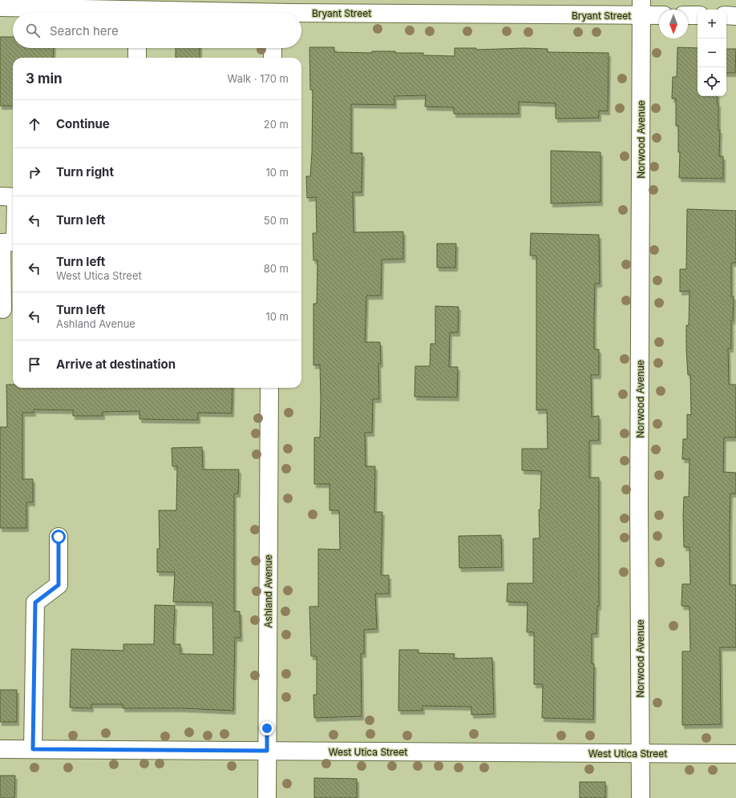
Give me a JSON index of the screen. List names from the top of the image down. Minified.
{"streets":{"street":["Bryant Street","Norwood Avenue","Ashland Avenue","West Utica Street"]},"crossings":[["Bryant Street","Norwood Avenue"],["Norwood Avenue","West Utica Street"],["Ashland Avenue","West Utica Street"]],"north":"bottom","page":{"map_buttons":["+","−"],"search":"Search here","heading":["3 min","Walk · 170 m"],"list":[["Continue","20 m"],["Turn right","10 m"],["Turn left","50 m"],["Turn left","West Utica Street","80 m"],["Turn left","Ashland Avenue","10 m"],"Arrive at destination"]}}
